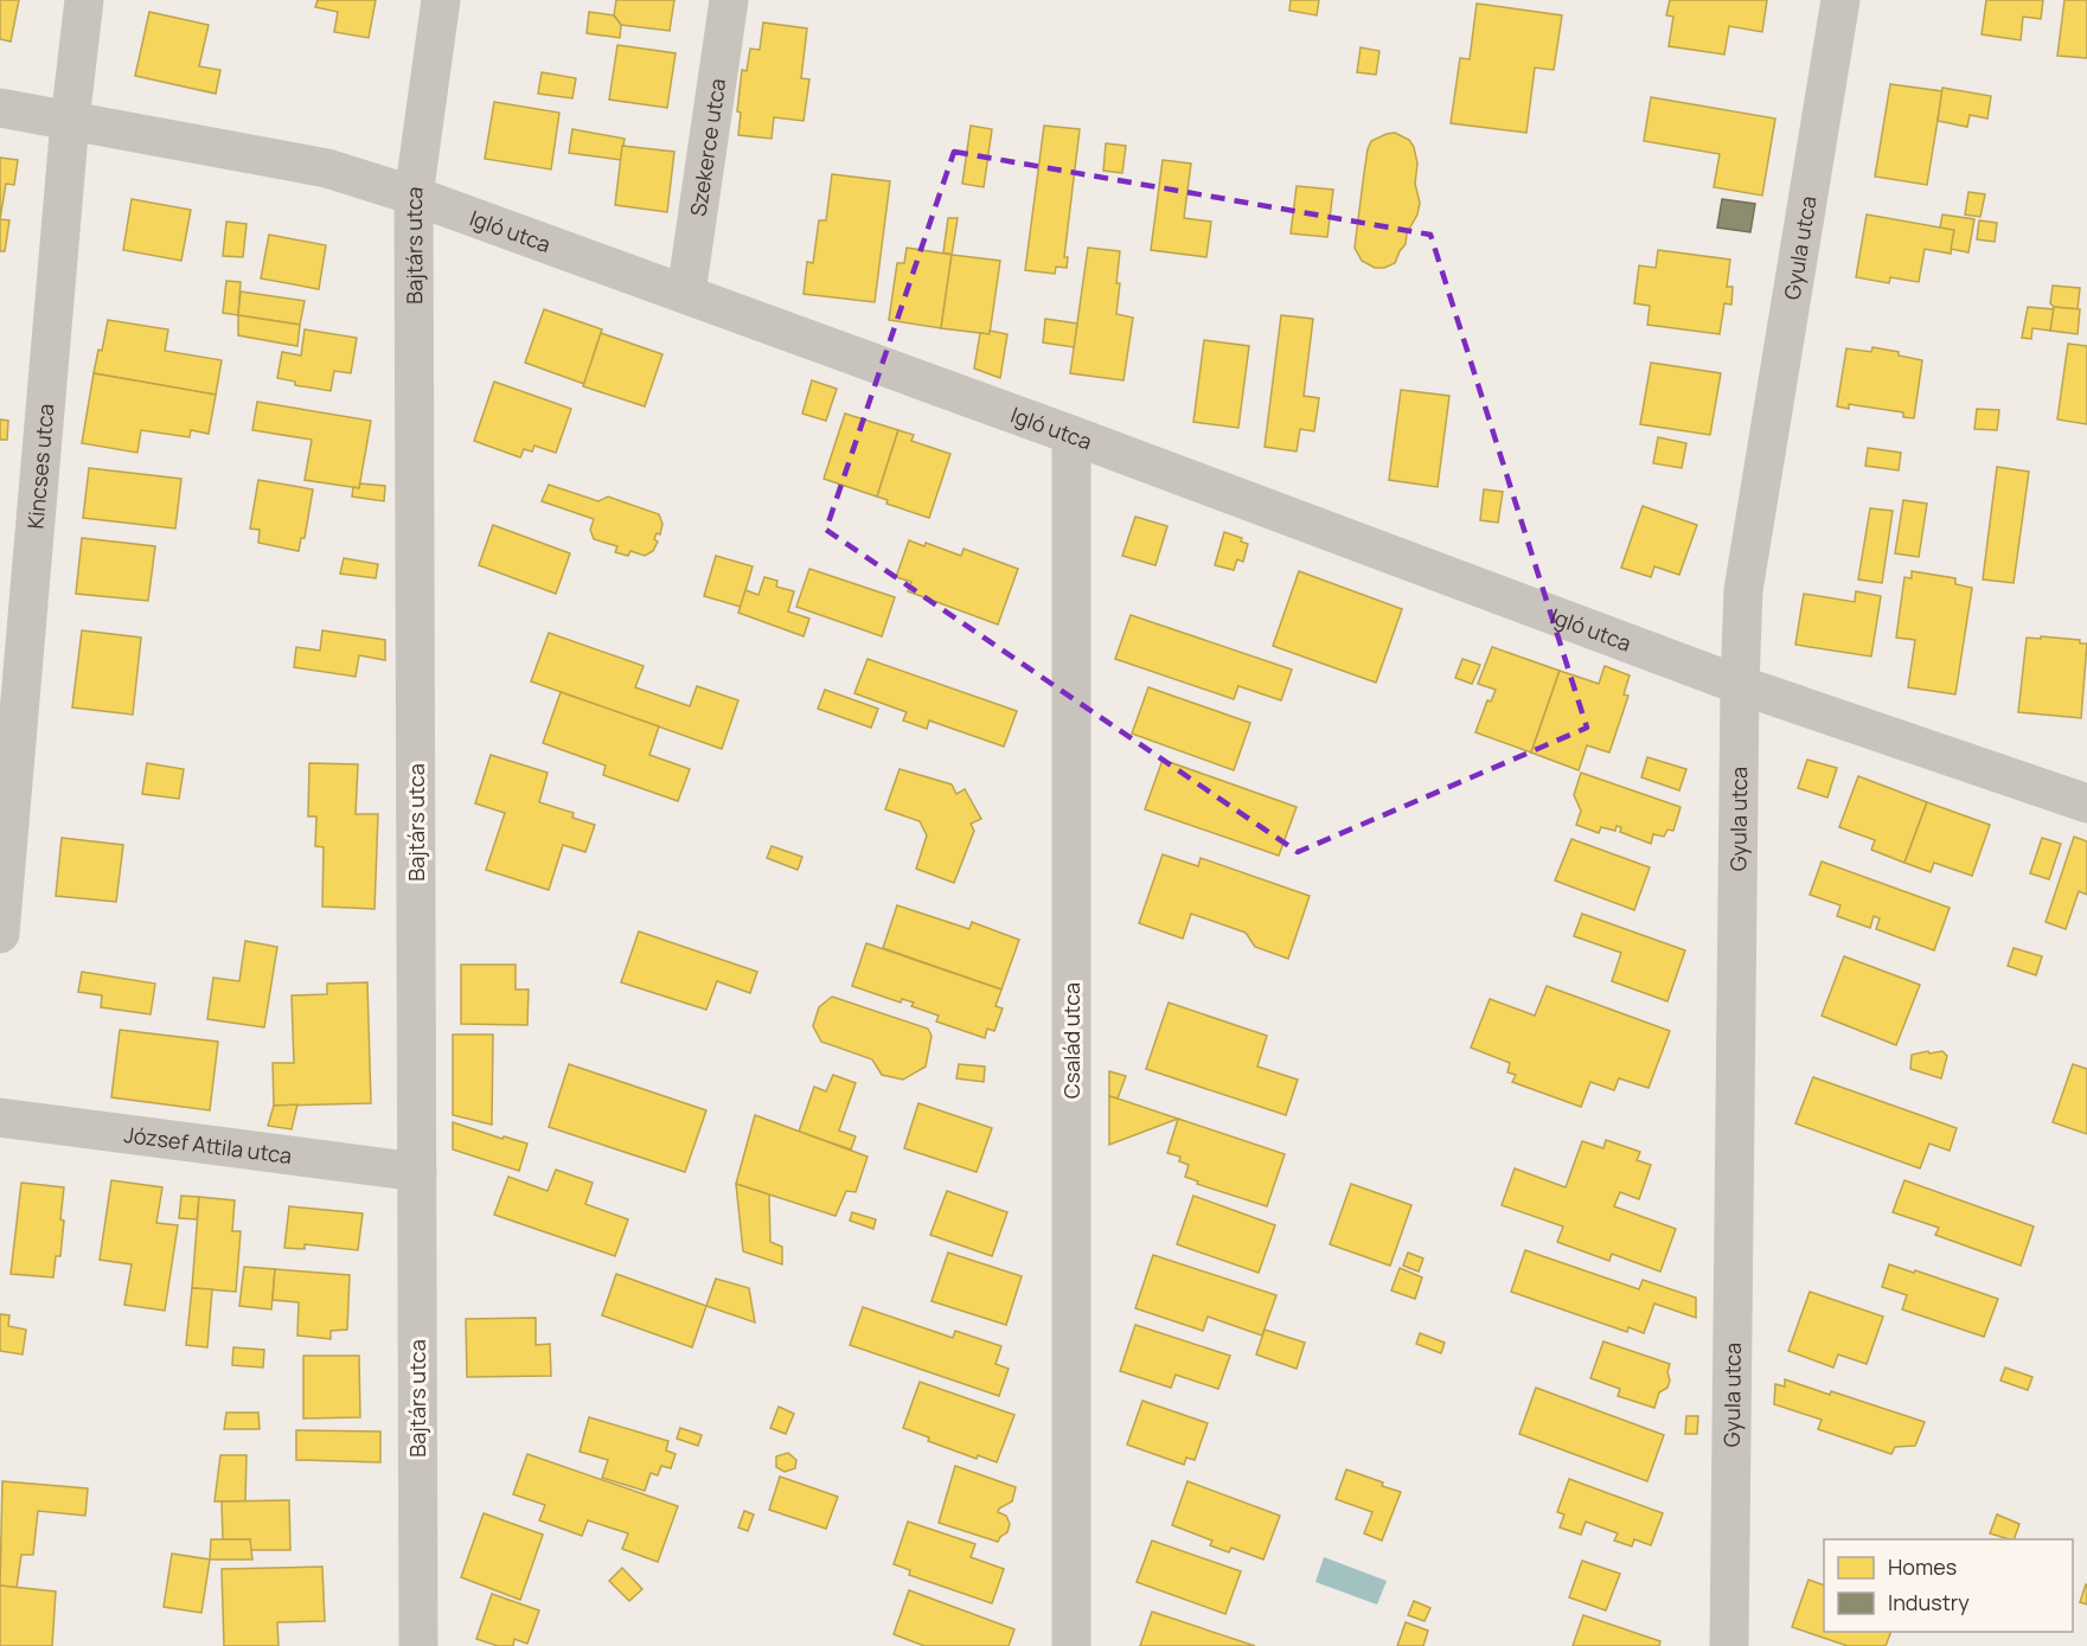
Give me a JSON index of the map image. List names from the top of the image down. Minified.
{"streets":{"street":["Szekerce utca","Igló utca","Bajtárs utca","Gyula utca","Kincses utca","Család utca","József Attila utca"]},"crossings":[["Szekerce utca","Igló utca"],["Igló utca","Bajtárs utca"],["Igló utca","Gyula utca"],["Igló utca","Kincses utca"],["Igló utca","Család utca"],["Bajtárs utca","József Attila utca"]],"legend":["Homes","Industry"]}
